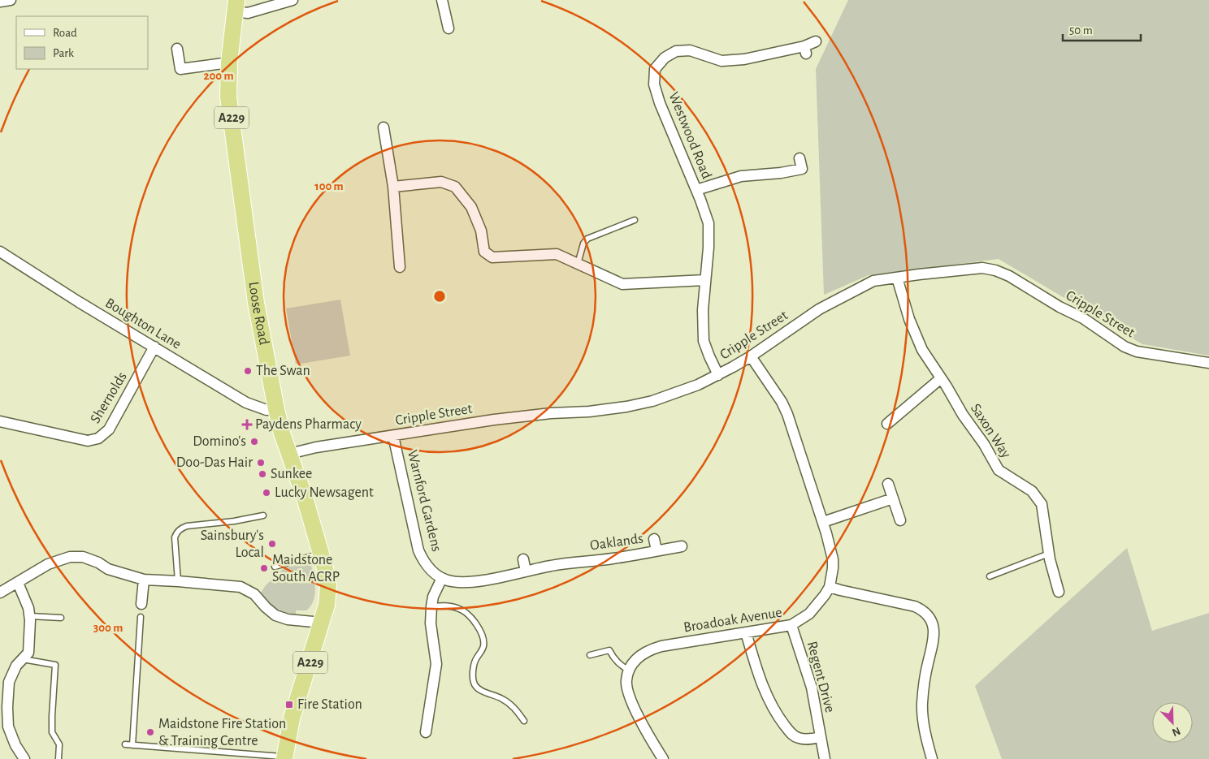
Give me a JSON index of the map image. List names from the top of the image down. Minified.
{"streets":{"highway":["A229","Loose Road"],"street":["Westwood Road","Cripple Street","Boughton Lane","Shernolds","Saxon Way","Warnford Gardens","Oaklands","Broadoak Avenue","Regent Drive"]},"crossings":[["Westwood Road","Cripple Street"],["Loose Road","Cripple Street"],["Loose Road","Boughton Lane"],["Cripple Street","Saxon Way"],["Cripple Street","Warnford Gardens"],["Cripple Street","Broadoak Avenue"],["Boughton Lane","Shernolds"],["Warnford Gardens","Oaklands"],["Broadoak Avenue","Regent Drive"]],"places":{"other":["The Swan","Domino's","Doo-Das Hair","Sunkee","Lucky Newsagent","Sainsbury's Local","Maidstone South ACRP","Maidstone Fire Station & Training Centre"],"health":["Paydens Pharmacy"],"transit":["Fire Station"]},"legend":["Road","Park"],"scale_bar":"50 m","north":"bottom right","rings":["200 m","100 m","300 m"]}
